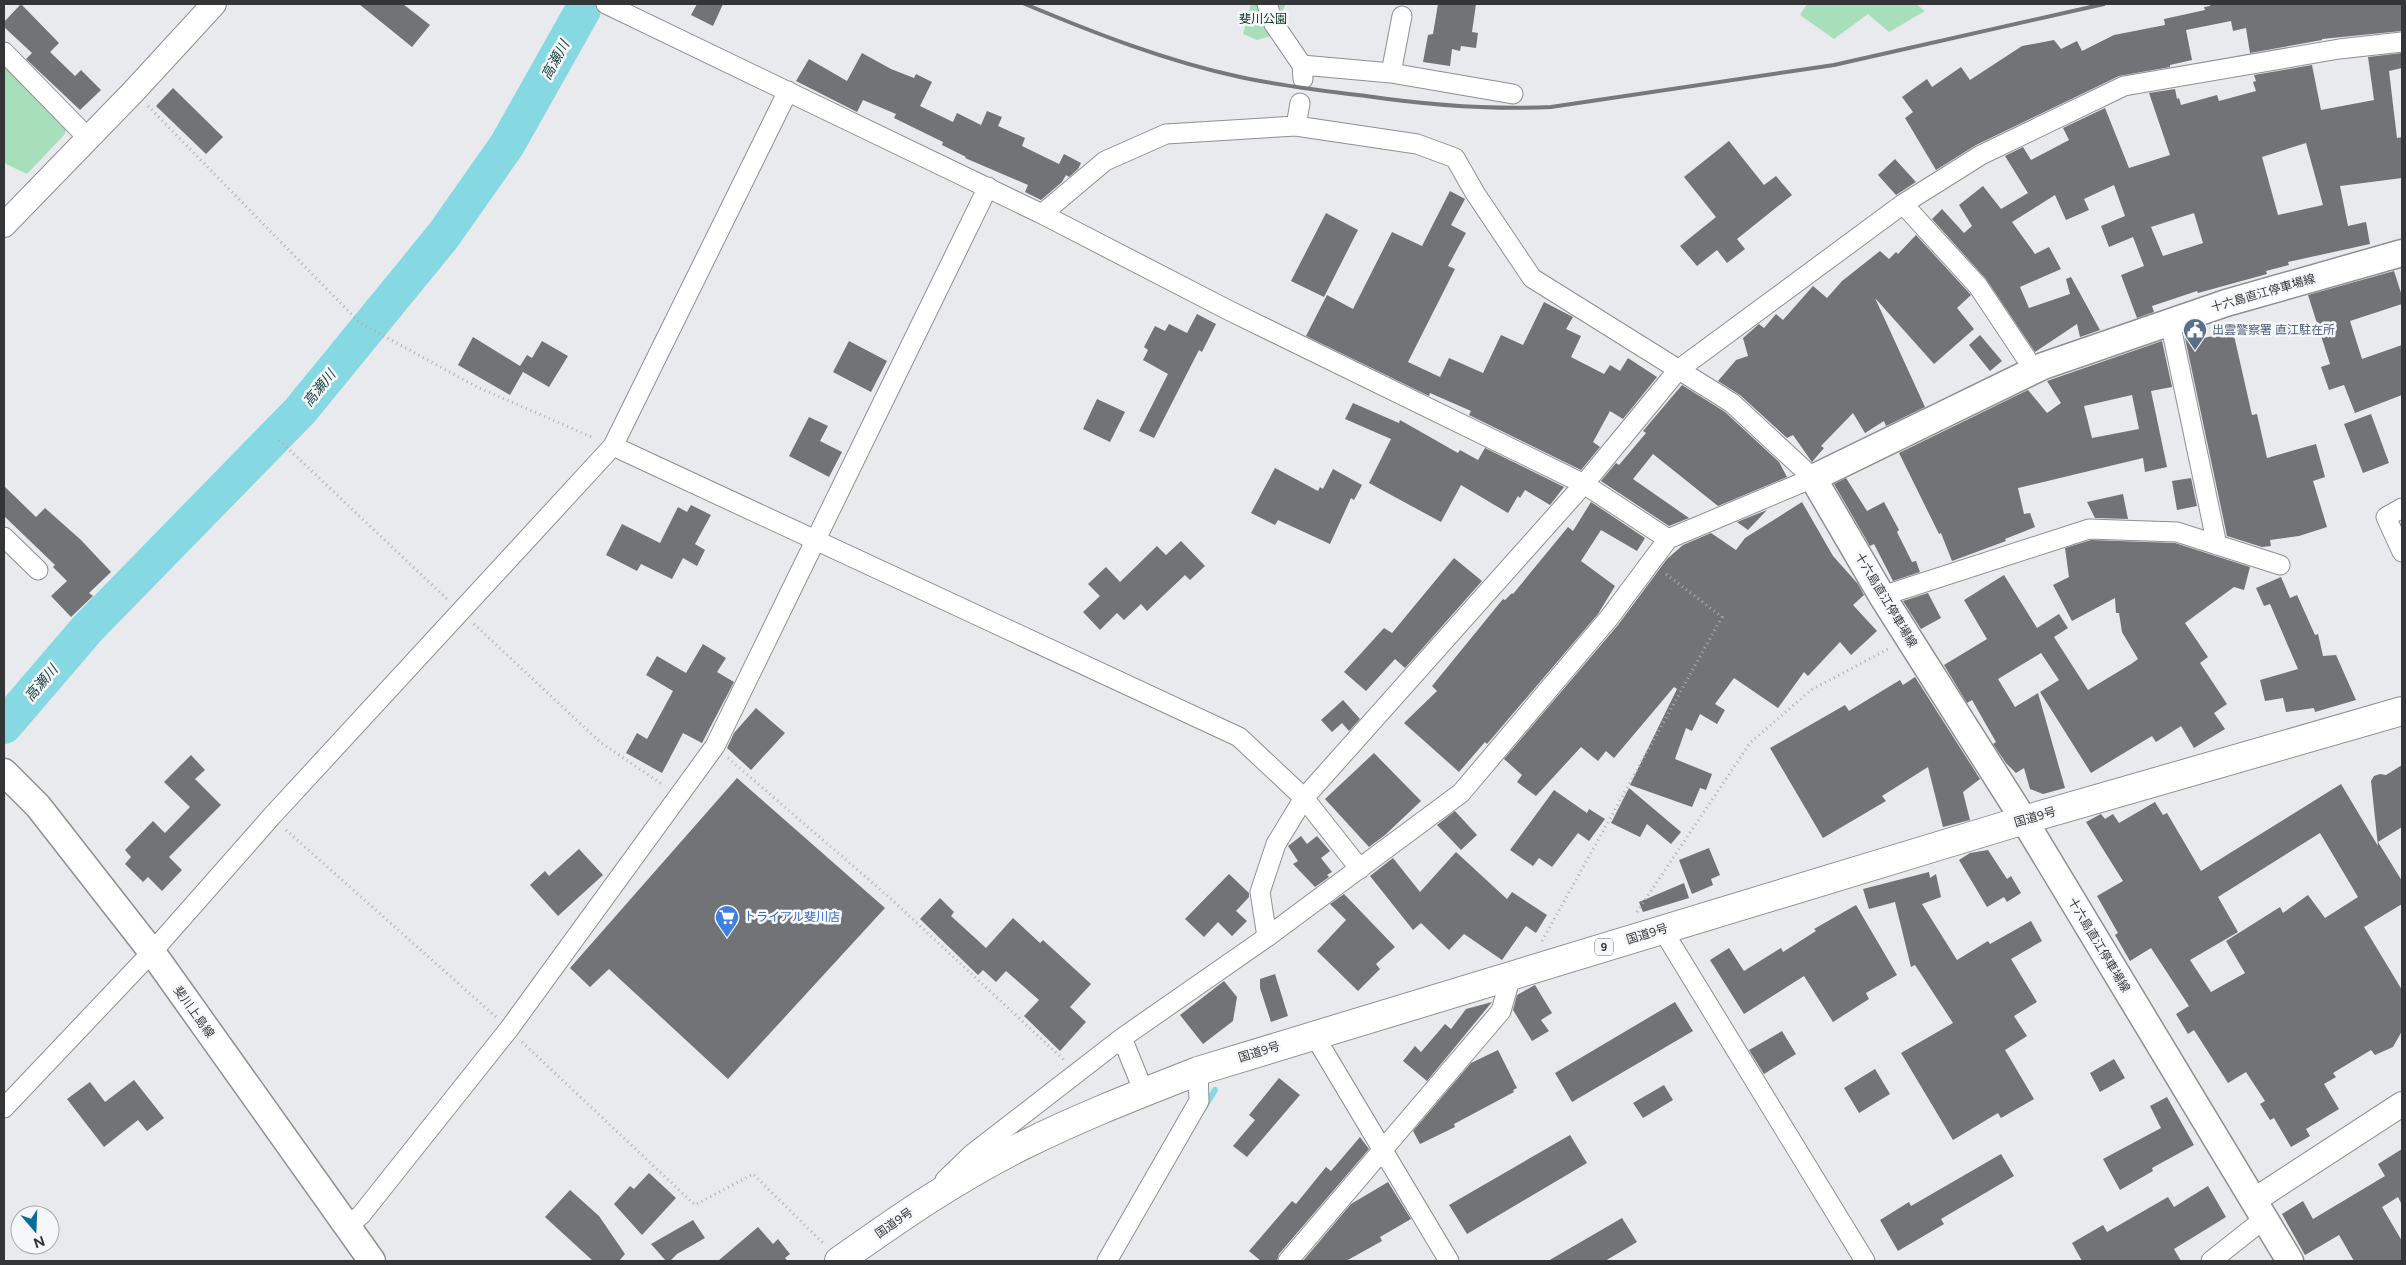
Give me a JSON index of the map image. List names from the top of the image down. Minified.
{"streets":{"highway":["国道9号","9"],"main road":["十六島直江停車場線","斐川上島線"]},"crossings":[["十六島直江停車場線","国道9号"]],"water":["高瀬川"],"parks":["斐川公園"],"places":{"public building":["出雲警察署 直江駐在所"],"supermarket":["トライアル斐川店"]},"north":"bottom"}
